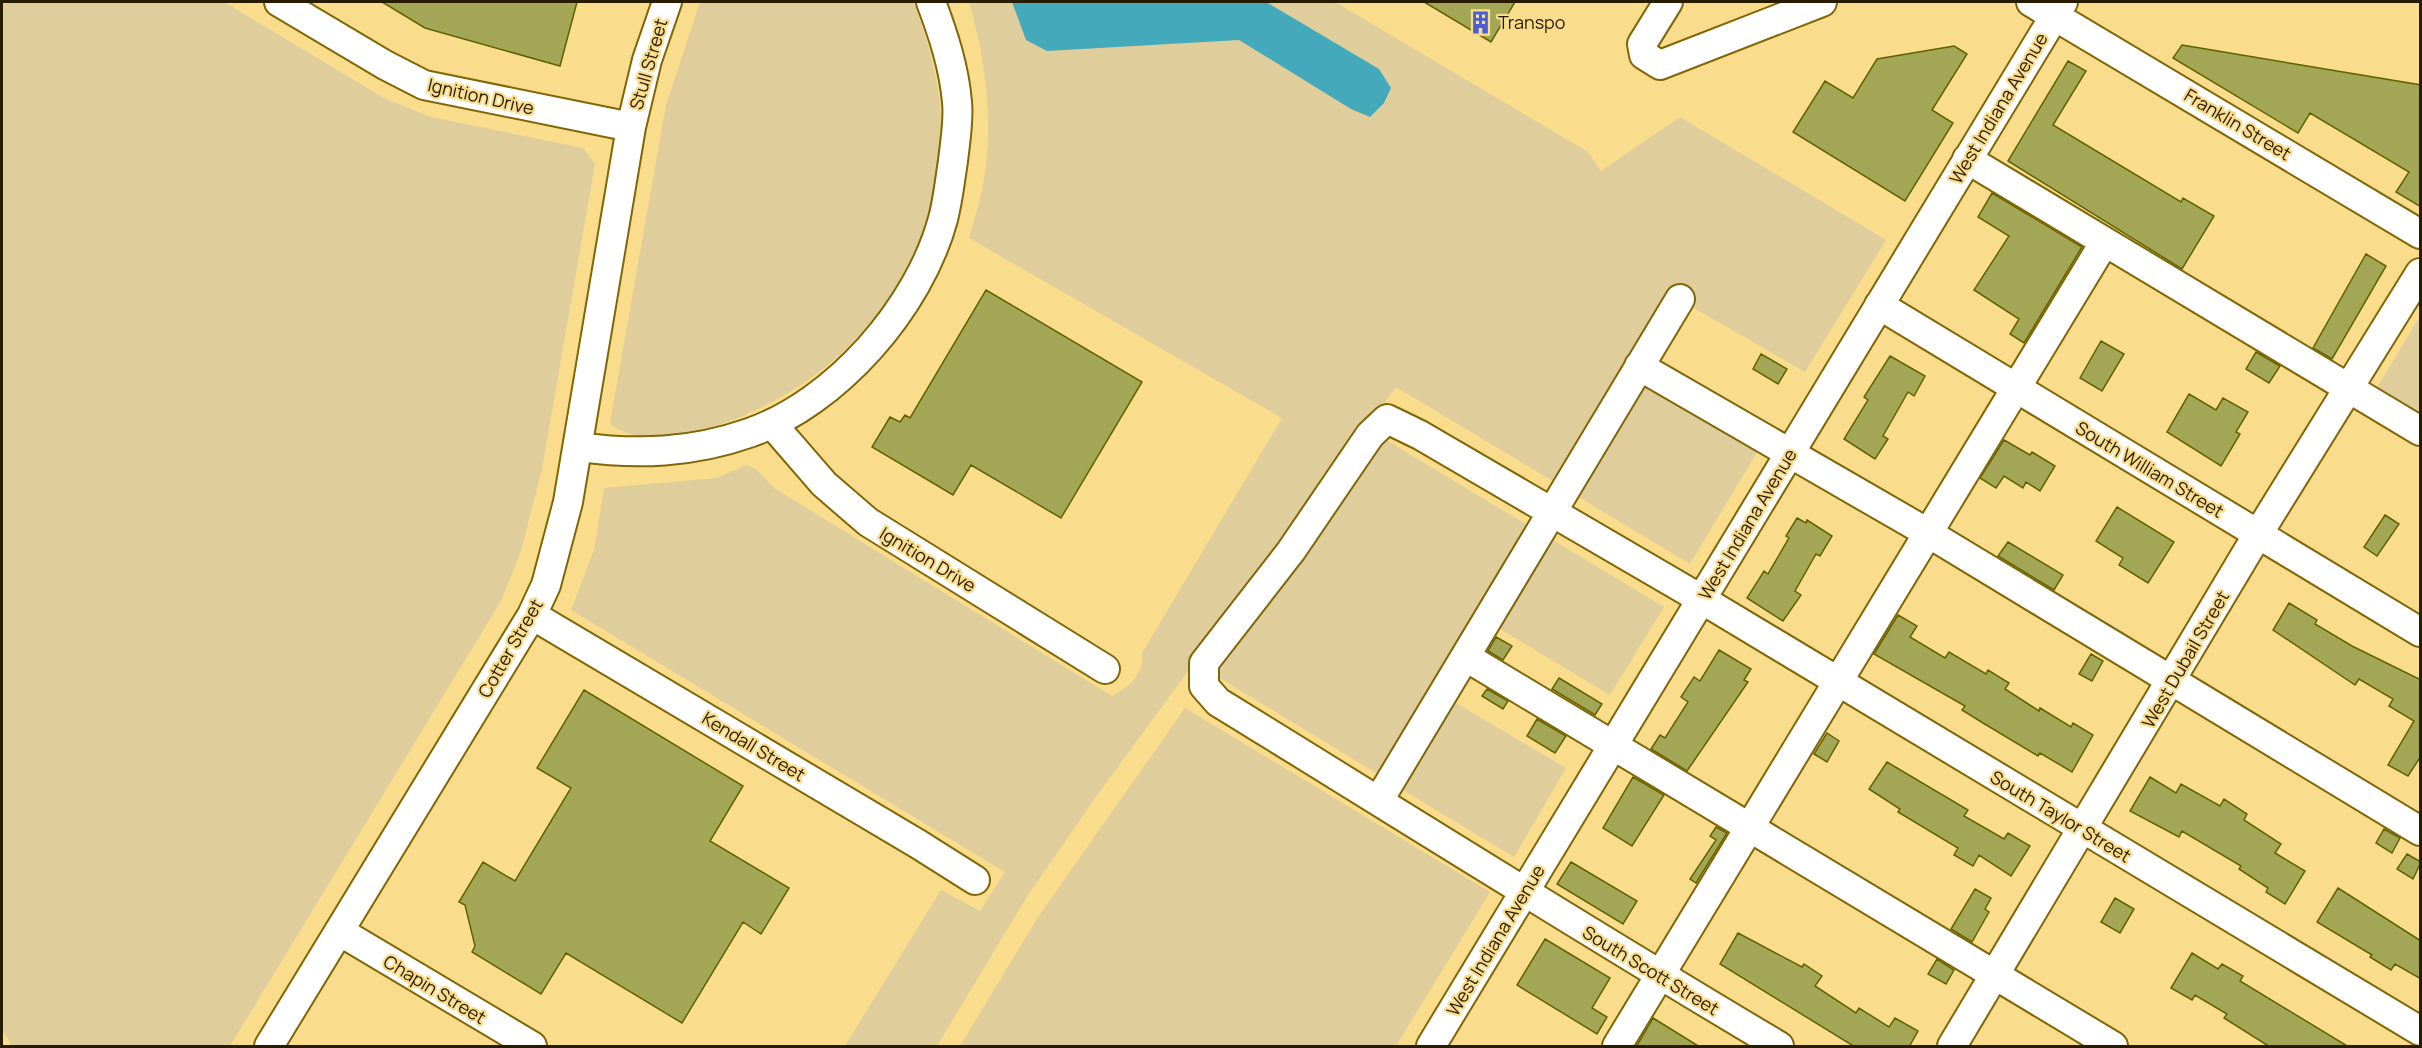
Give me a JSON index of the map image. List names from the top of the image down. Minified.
{"streets":{"street":["Stull Street","Ignition Drive","West Indiana Avenue","Franklin Street","South William Street","Cotter Street","West Dubail Street","Kendall Street","South Taylor Street","South Scott Street","Chapin Street"]},"crossings":[["Stull Street","Ignition Drive"],["Stull Street","Cotter Street"],["Ignition Drive","Cotter Street"],["West Indiana Avenue","Franklin Street"],["West Indiana Avenue","South William Street"],["West Indiana Avenue","South Taylor Street"],["West Indiana Avenue","South Scott Street"],["South William Street","West Dubail Street"],["Cotter Street","Kendall Street"],["Cotter Street","Chapin Street"],["West Dubail Street","South Taylor Street"],["South Taylor Street","South Scott Street"]],"places":{"building":["Transpo"]}}
